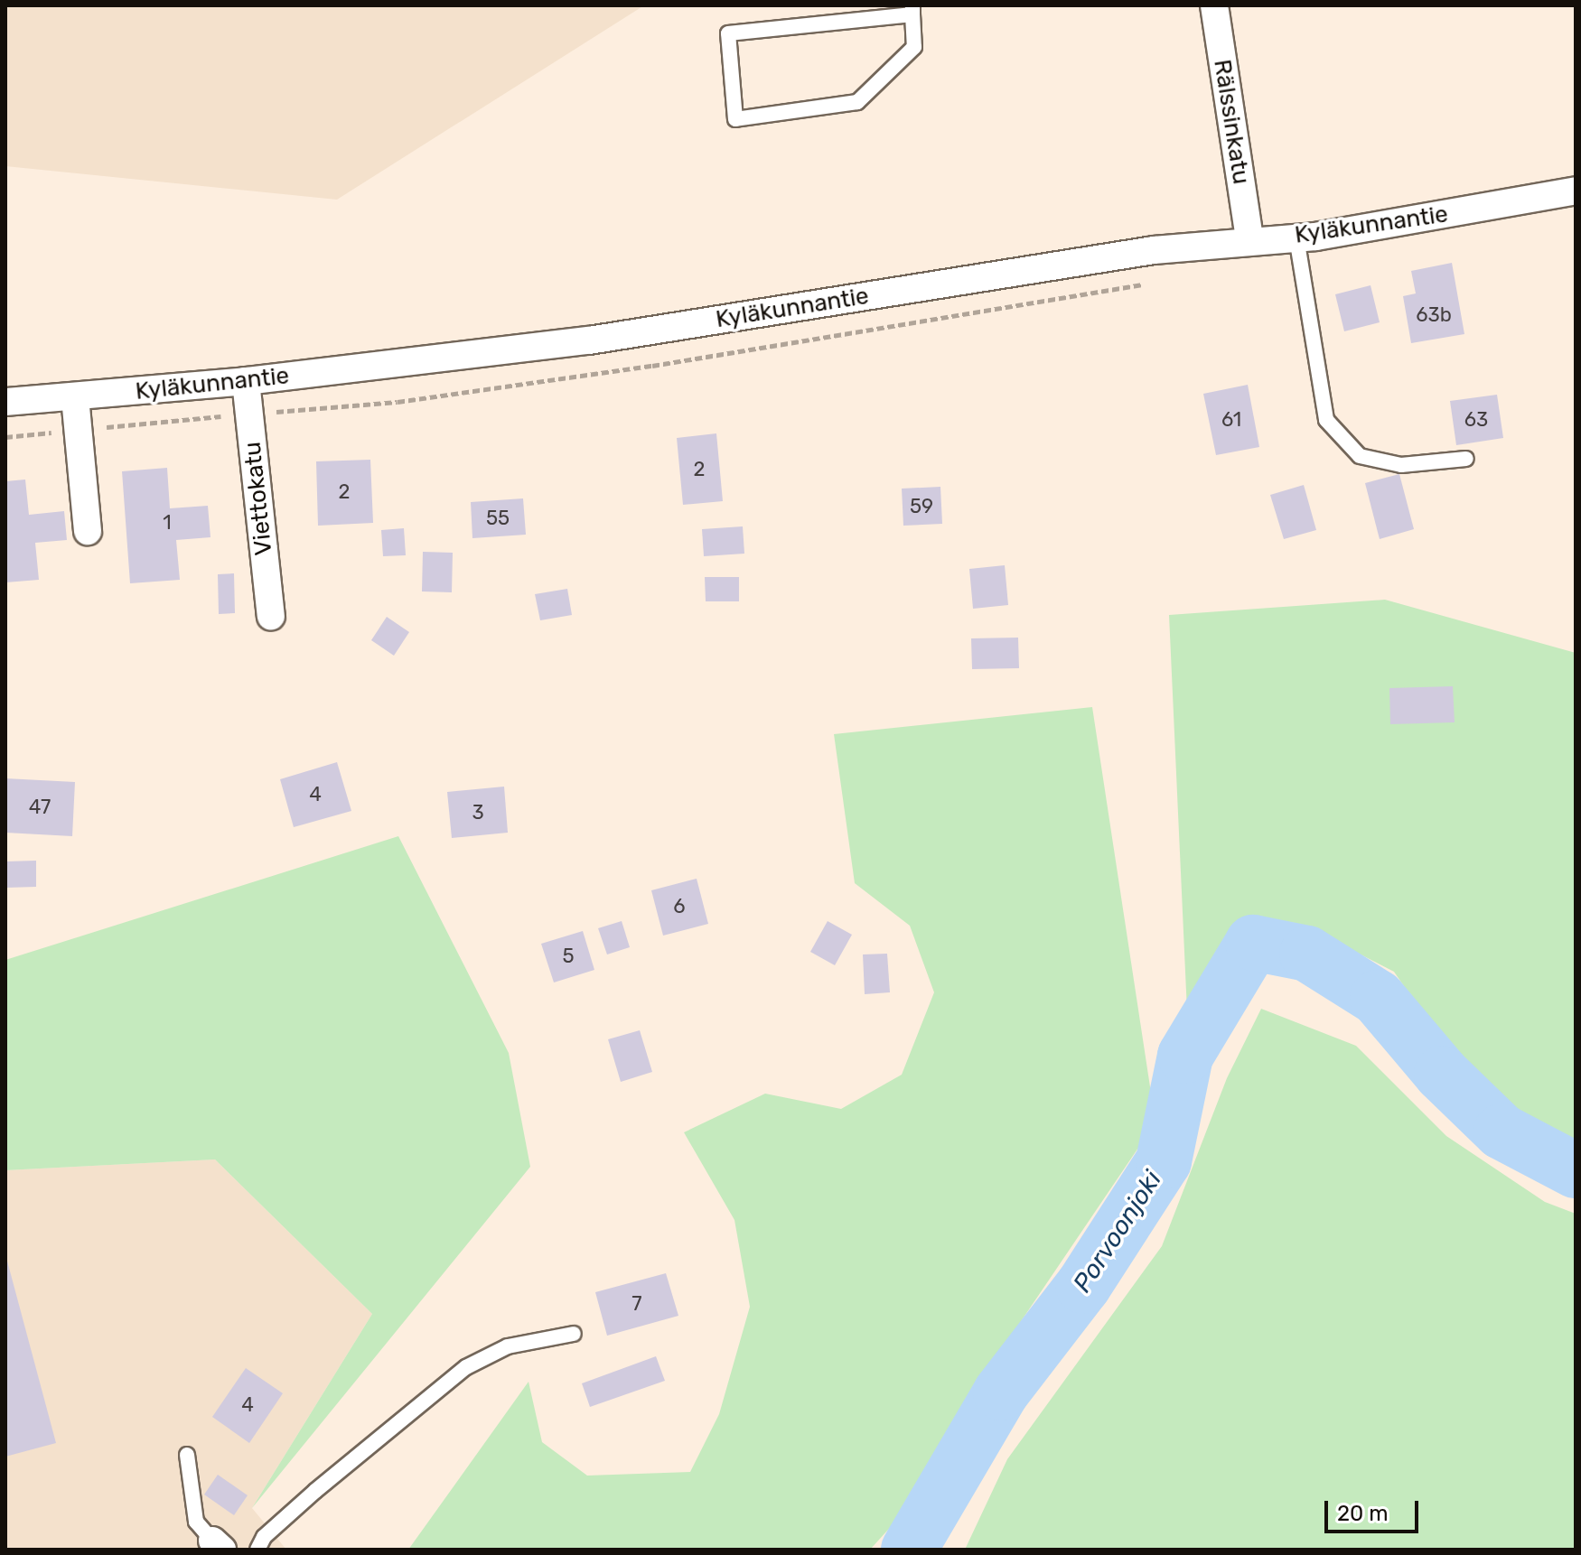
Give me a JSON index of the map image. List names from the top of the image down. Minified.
{"streets":{"street":["Rälssinkatu","Kyläkunnantie","Viettokatu"]},"crossings":[["Rälssinkatu","Kyläkunnantie"],["Kyläkunnantie","Viettokatu"]],"water":["Porvoonjoki"],"house_numbers":["63b","61","63","2","2","59","55","1","4","47","3","6","5","7","4"],"scale_bar":"20 m"}
